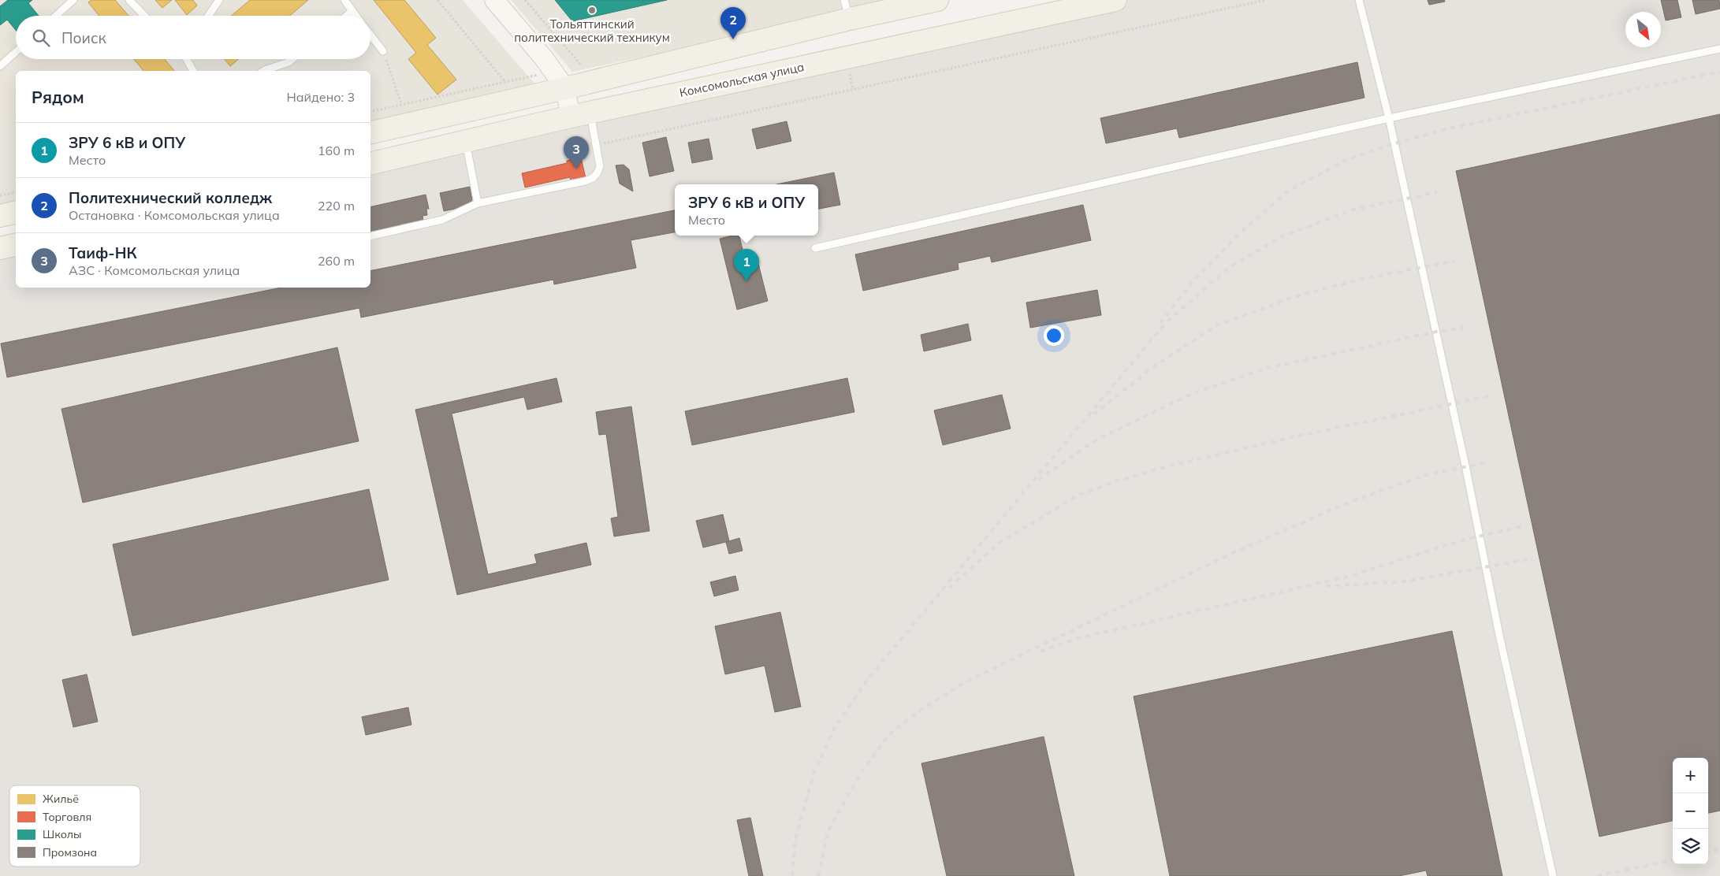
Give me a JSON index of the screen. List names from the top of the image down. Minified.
{"streets":{"main road":["Комсомольская улица"]},"places":["Тольяттинский политехнический техникум"],"legend":["Жильё","Торговля","Школы","Промзона"],"north":"bottom right","page":{"pins":["2","3","1"],"search":"Поиск","heading":["Рядом","Найдено: 3"],"list":[{"mark":"1","name":"ЗРУ 6 кВ и ОПУ","note":"Место","value":"160 m"},{"mark":"2","name":"Политехнический колледж","note":"Остановка · Комсомольская улица","value":"220 m"},{"mark":"3","name":"Таиф-НК","note":"АЗС · Комсомольская улица","value":"260 m"}],"popup":["ЗРУ 6 кВ и ОПУ","Место"],"map_buttons":["+","−"]}}
